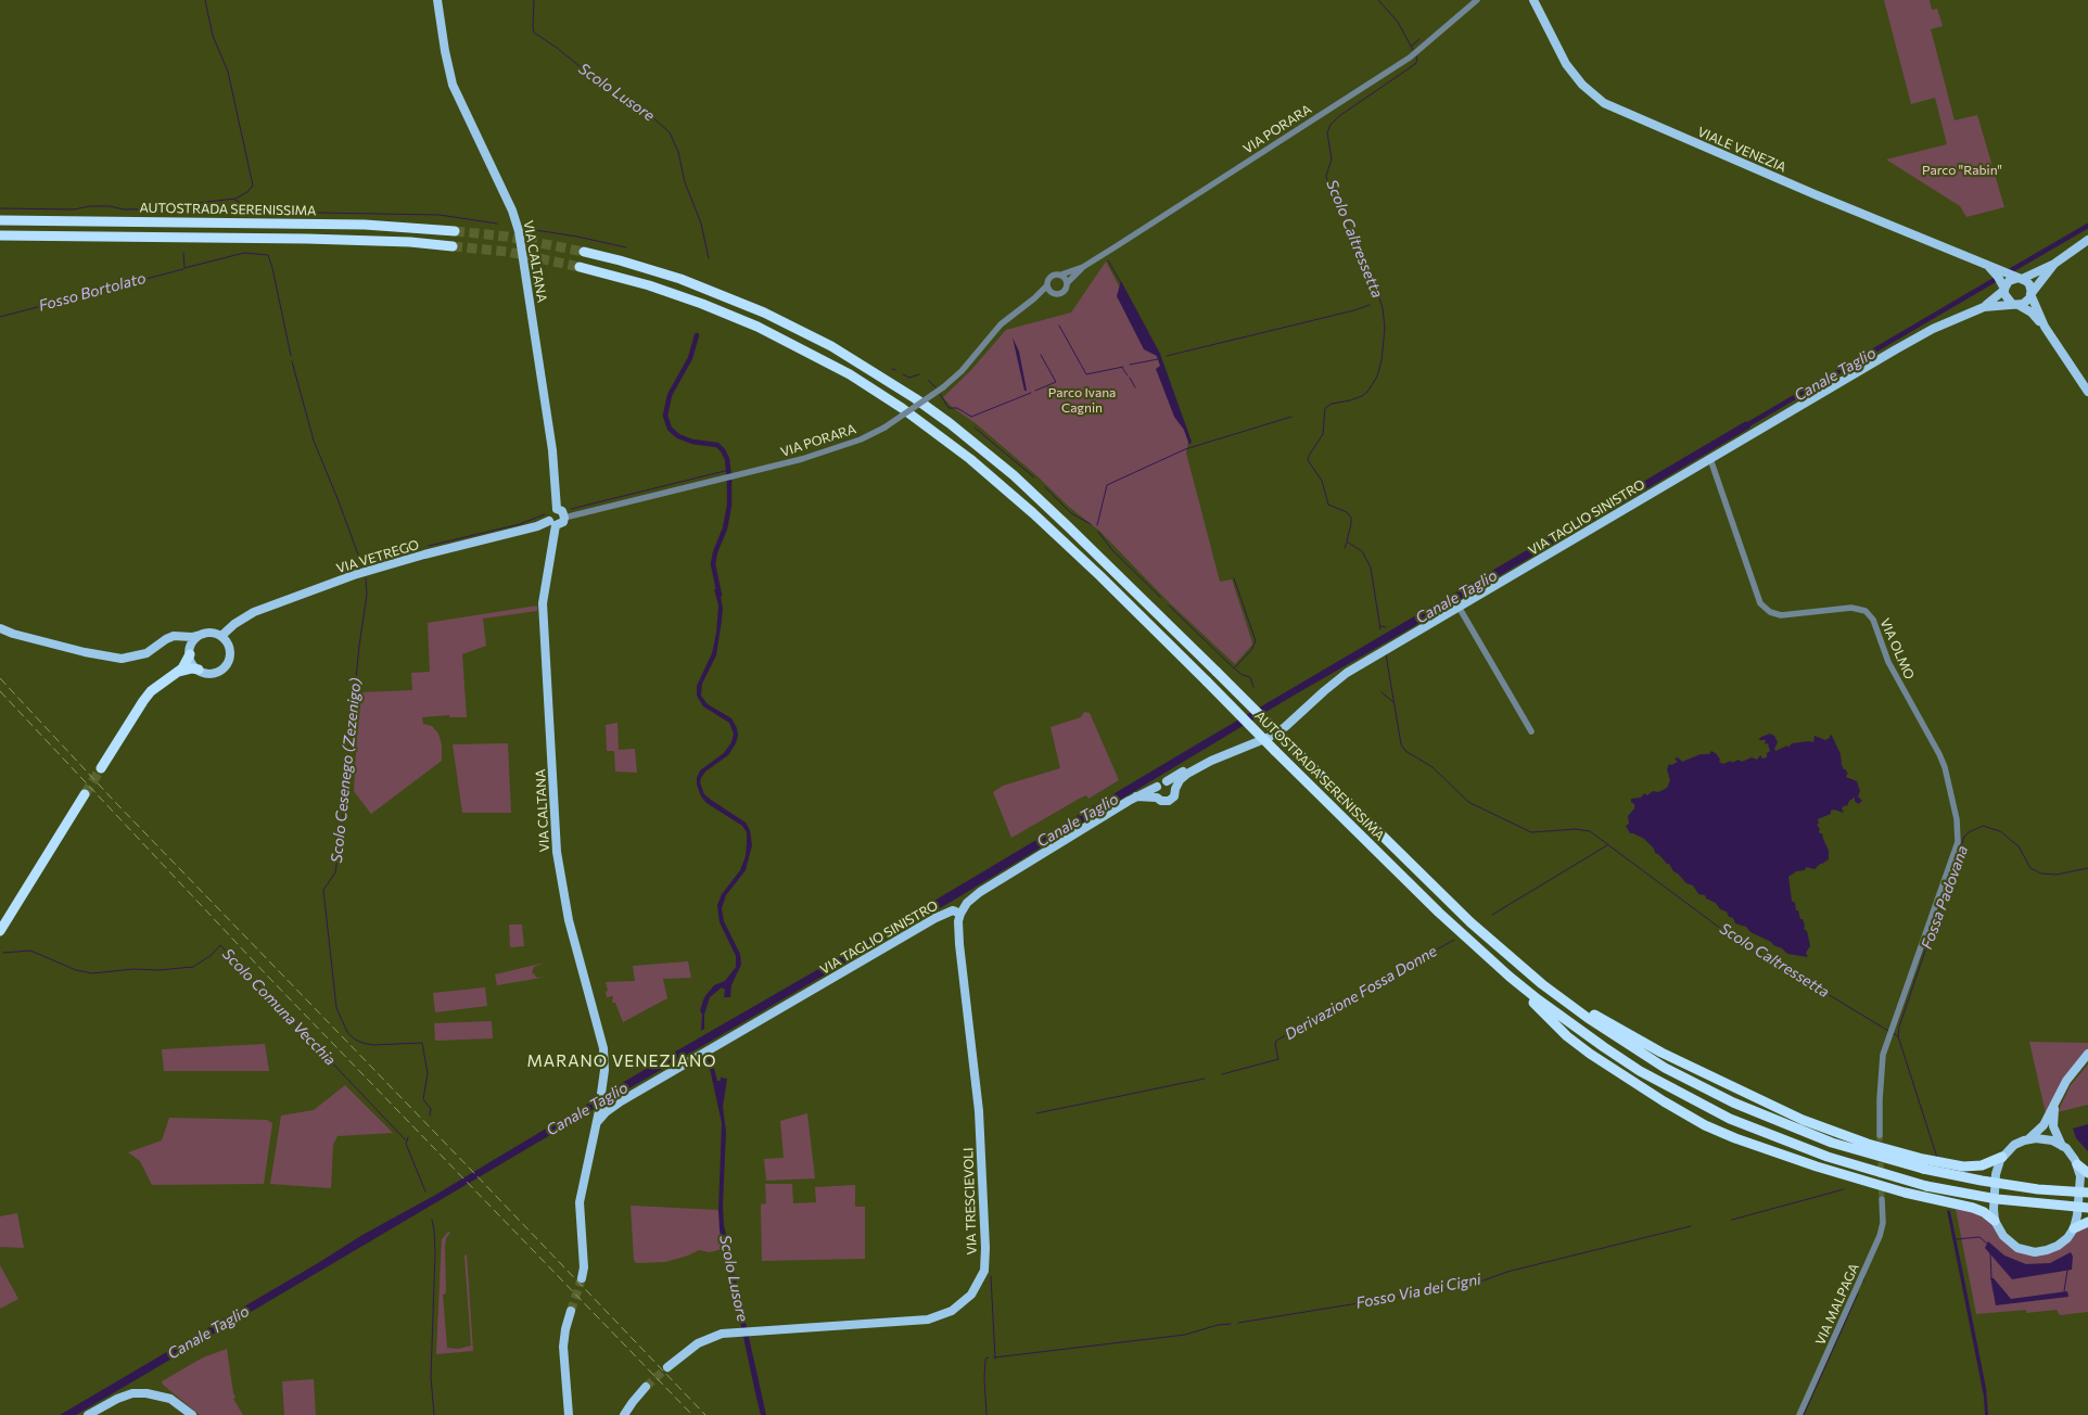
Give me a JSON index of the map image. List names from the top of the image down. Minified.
{"streets":{"highway":["AUTOSTRADA SERENISSIMA"],"main road":["VIALE VENEZIA","VIA CALTANA","VIA TAGLIO SINISTRO","VIA VETREGO","VIA TRESCIEVOLI"],"street":["VIA PORARA","VIA OLMO","VIA MALPAGA"]},"crossings":[["VIA PORARA","VIA CALTANA"],["VIA PORARA","VIA VETREGO"],["VIALE VENEZIA","VIA TAGLIO SINISTRO"],["VIA CALTANA","VIA TAGLIO SINISTRO"],["VIA CALTANA","VIA VETREGO"],["VIA TAGLIO SINISTRO","VIA OLMO"],["VIA TAGLIO SINISTRO","VIA TRESCIEVOLI"]],"districts":["MARANO VENEZIANO"],"water":["Scolo Lusore","Scolo Caltressetta","Fosso Bortolato","Canale Taglio","Scolo Cesenego (Zezenigo)","Fossa Padovana","Derivazione Fossa Donne","Scolo Comuna Vecchia","Fosso Via dei Cigni"],"parks":["Parco \"Rabin\"","Parco Ivana Cagnin"]}
